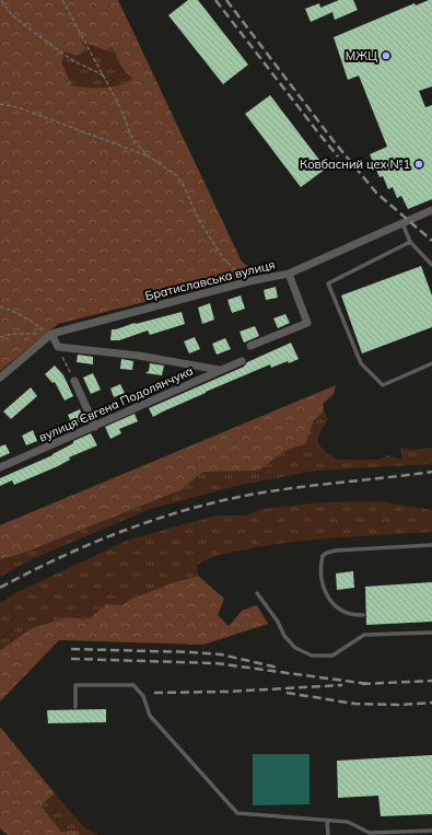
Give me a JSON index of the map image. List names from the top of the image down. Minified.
{"streets":{"street":["Братиславська вулиця","вулиця Євгена Подолянчука"]},"places":["МЖЦ","Ковбасний цех №1"]}
